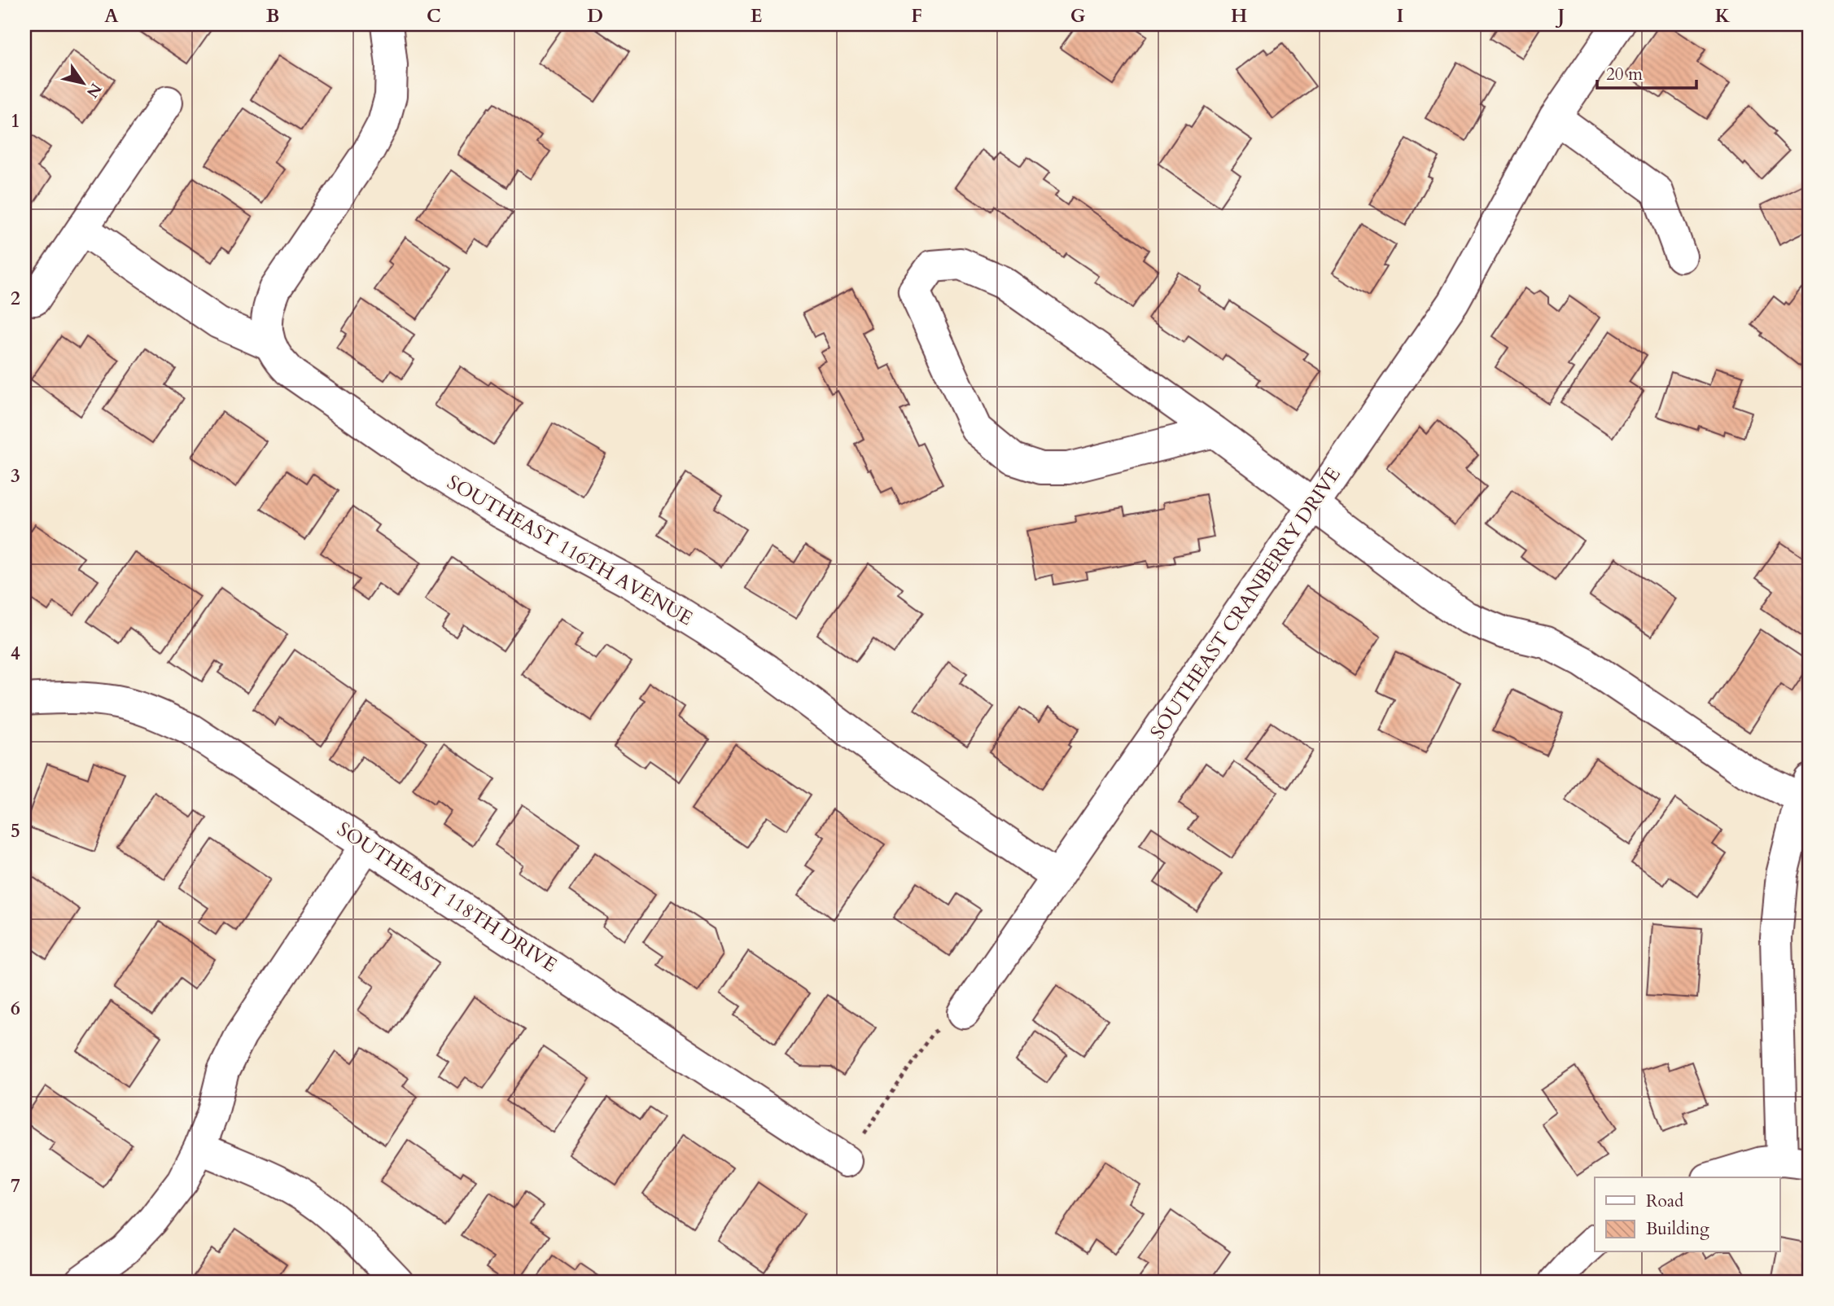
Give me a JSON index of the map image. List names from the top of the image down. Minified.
{"streets":{"street":["SOUTHEAST 116TH AVENUE","SOUTHEAST CRANBERRY DRIVE","SOUTHEAST 118TH DRIVE"]},"crossings":[["SOUTHEAST 116TH AVENUE","SOUTHEAST CRANBERRY DRIVE"]],"legend":["Road","Building"],"scale_bar":"20 m","north":"bottom right","grid":{"columns":["A","B","C","D","E","F","G","H","I","J","K"],"rows":["1","2","3","4","5","6","7"]}}
